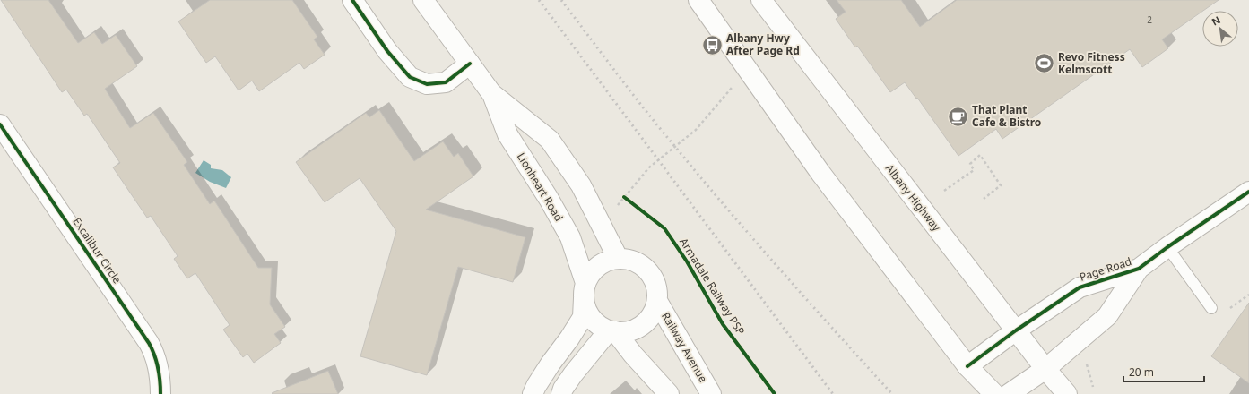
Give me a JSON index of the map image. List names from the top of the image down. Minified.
{"streets":{"main road":["Lionheart Road","Albany Highway","Excalibur Circle","Page Road","Railway Avenue"],"cycle path":["Armadale Railway PSP"]},"crossings":[["Lionheart Road","Railway Avenue"],["Albany Highway","Page Road"]],"places":{"bus stop":["Albany Hwy After Page Rd"],"sports":["Revo Fitness Kelmscott"],"cafe":["That Plant Cafe & Bistro"]},"house_numbers":["2"],"scale_bar":"20 m","north":"top left"}
